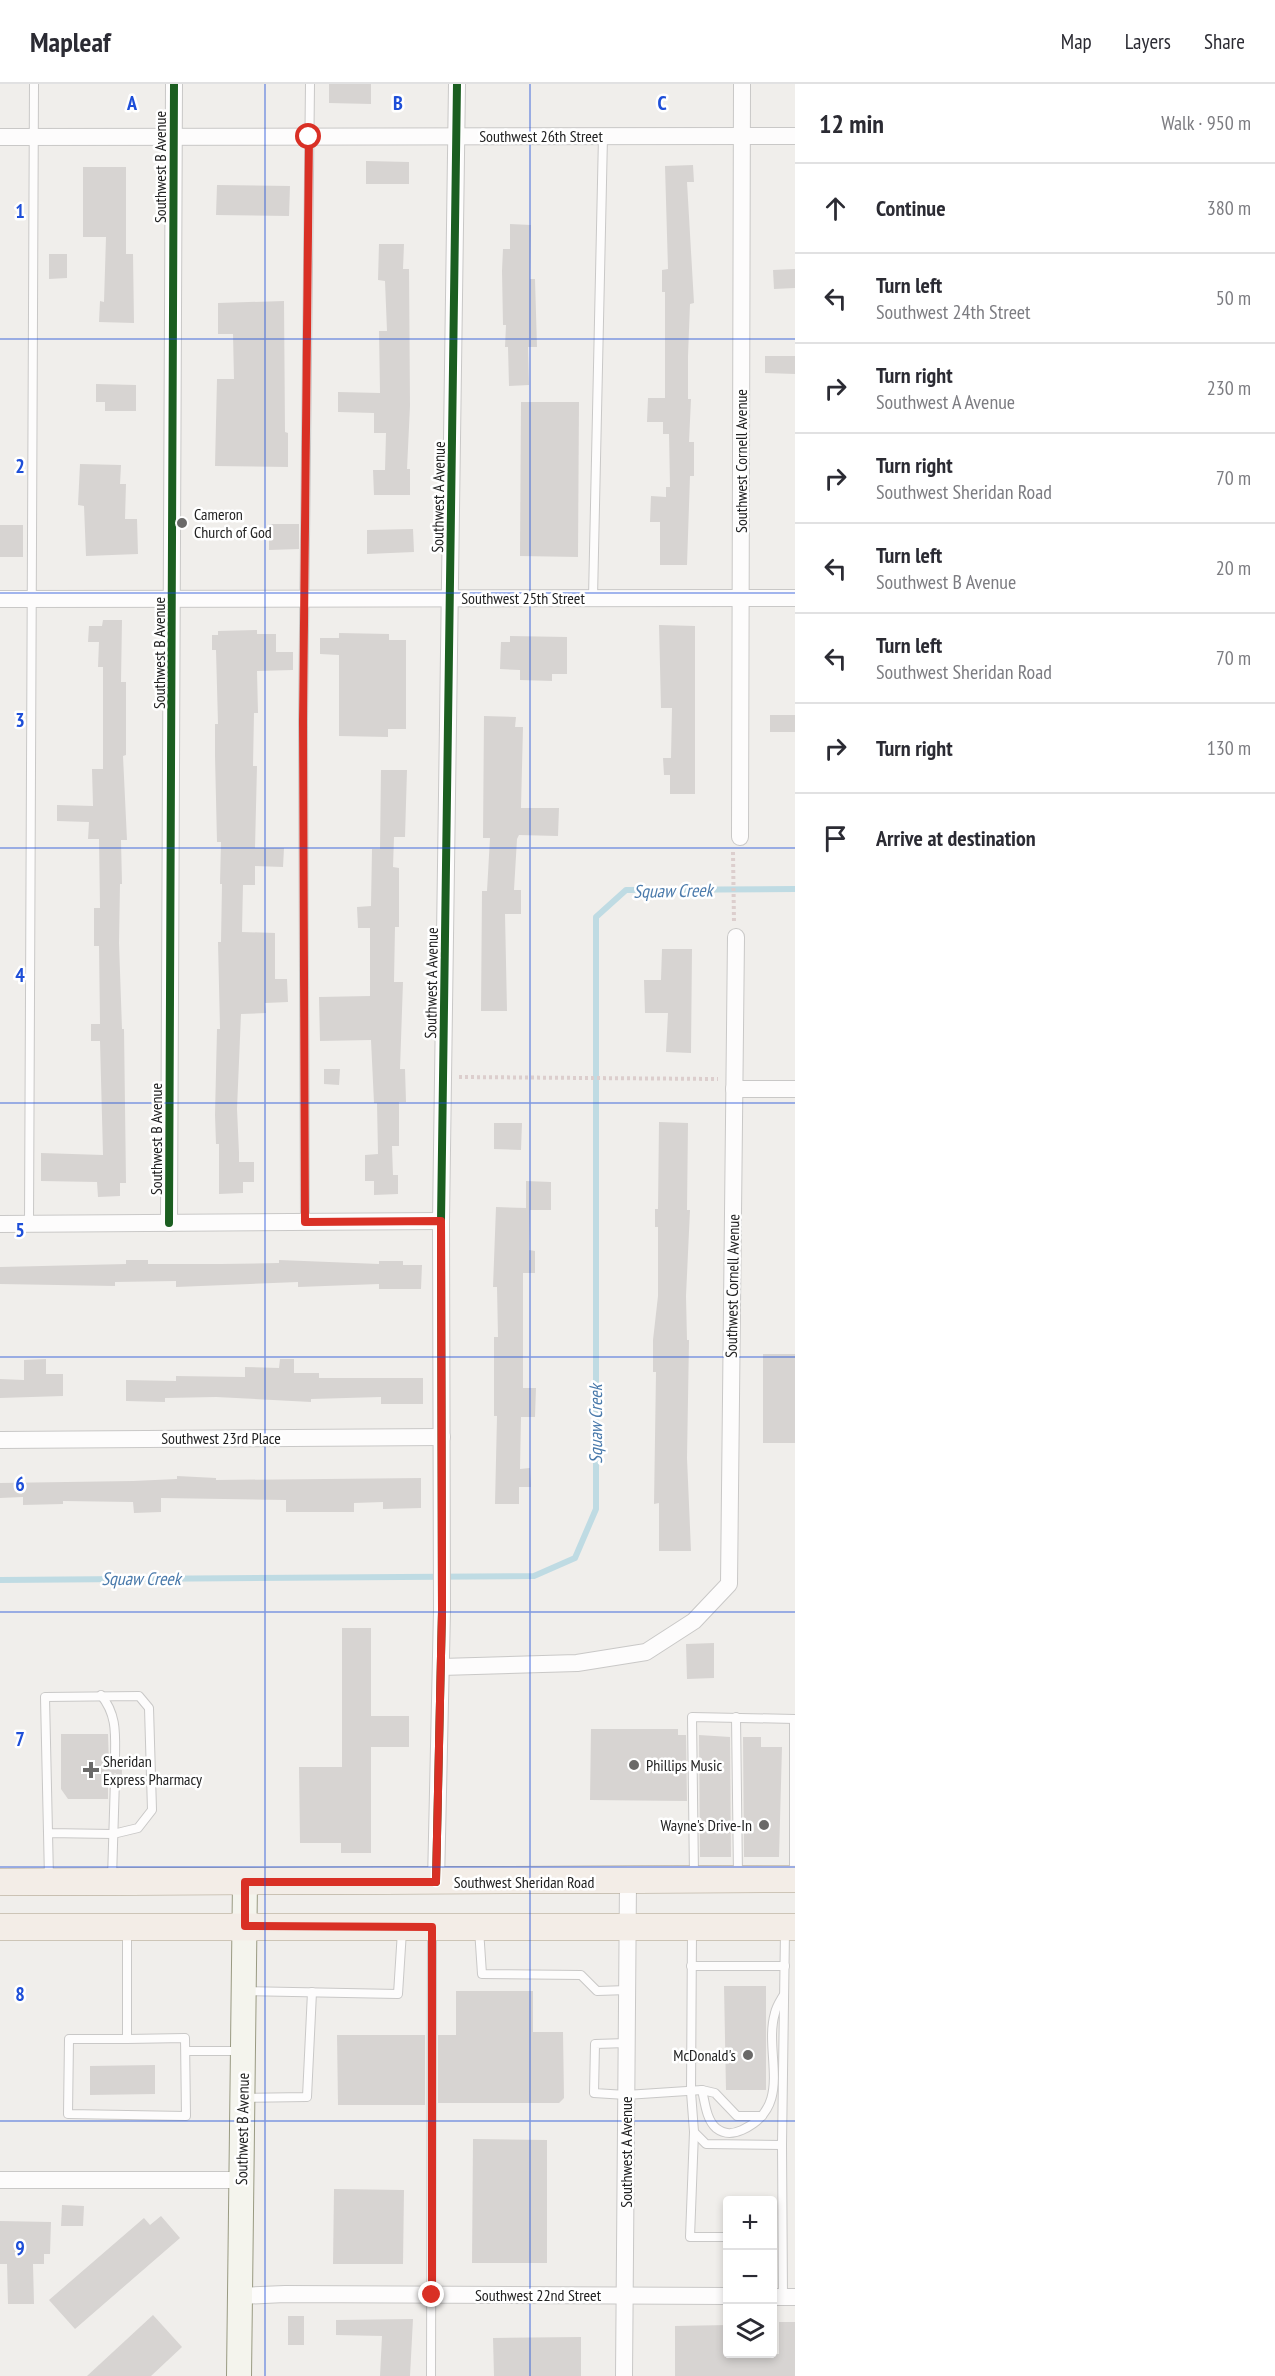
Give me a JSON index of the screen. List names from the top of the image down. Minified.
{"streets":{"main road":["Southwest Sheridan Road"],"street":["Southwest 26th Street","Southwest B Avenue","Southwest Cornell Avenue","Southwest A Avenue","Southwest 25th Street","Southwest 23rd Place","Southwest 22nd Street"]},"crossings":[["Southwest 26th Street","Southwest B Avenue"],["Southwest 26th Street","Southwest Cornell Avenue"],["Southwest 26th Street","Southwest A Avenue"],["Southwest B Avenue","Southwest 25th Street"],["Southwest B Avenue","Southwest Sheridan Road"],["Southwest B Avenue","Southwest 22nd Street"],["Southwest Cornell Avenue","Southwest A Avenue"],["Southwest Cornell Avenue","Southwest 25th Street"],["Southwest A Avenue","Southwest 25th Street"],["Southwest A Avenue","Southwest 23rd Place"],["Southwest A Avenue","Southwest Sheridan Road"],["Southwest A Avenue","Southwest 22nd Street"]],"water":["Squaw Creek"],"places":{"other":["Cameron Church of God","Phillips Music","Wayne's Drive-In","McDonald's"],"health":["Sheridan Express Pharmacy"]},"page":{"header":"Mapleaf","nav":["Map","Layers","Share"],"heading":["12 min","Walk · 950 m"],"list":[["Continue","380 m"],["Turn left","Southwest 24th Street","50 m"],["Turn right","Southwest A Avenue","230 m"],["Turn right","Southwest Sheridan Road","70 m"],["Turn left","Southwest B Avenue","20 m"],["Turn left","Southwest Sheridan Road","70 m"],["Turn right","130 m"],"Arrive at destination"],"map_buttons":["+","−"]},"grid":{"columns":["A","B","C"],"rows":["1","2","3","4","5","6","7","8","9"]}}
